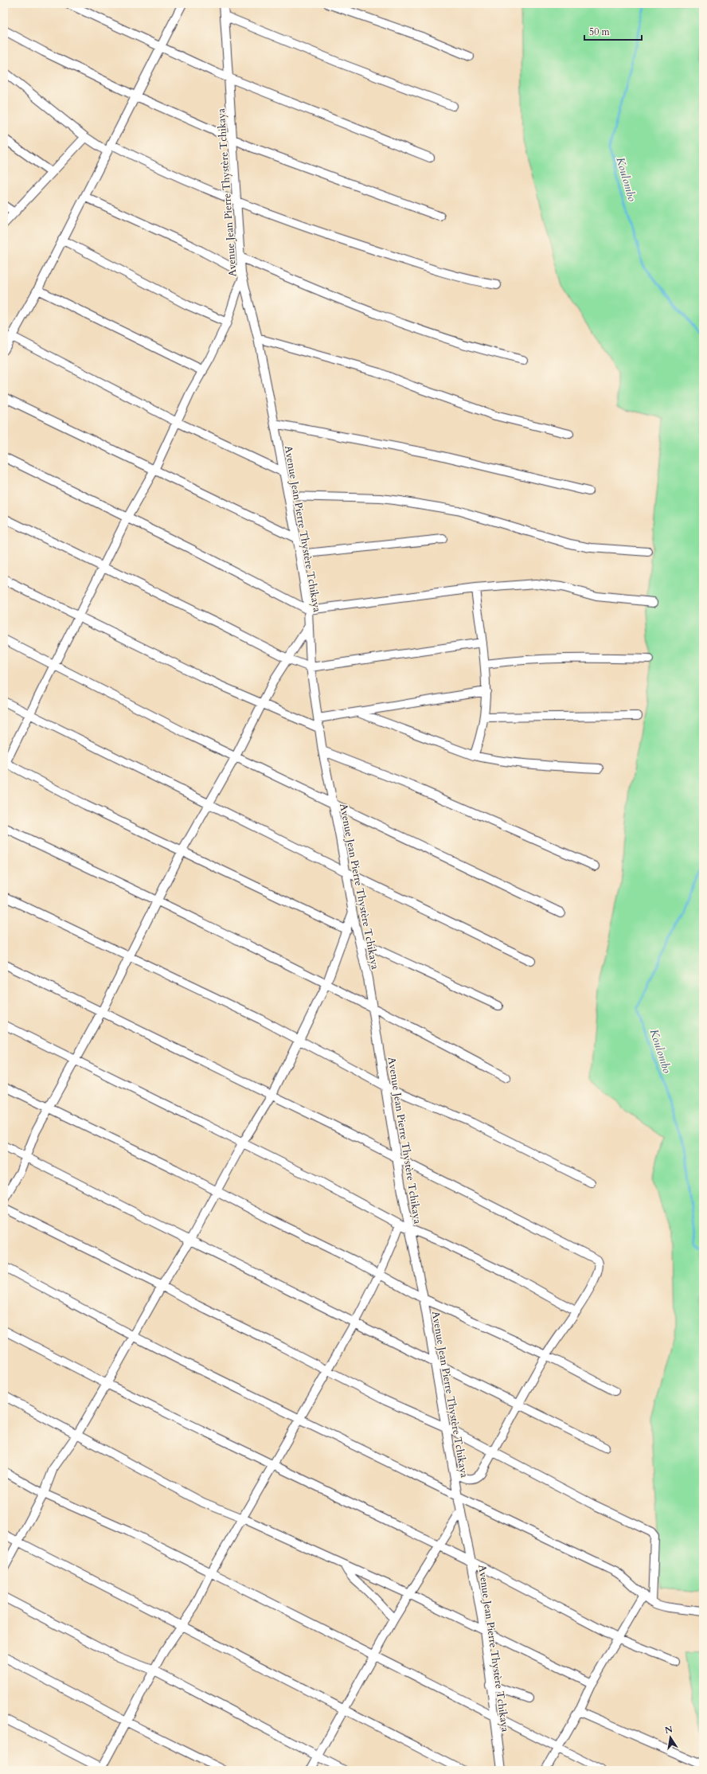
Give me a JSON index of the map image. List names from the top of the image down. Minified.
{"streets":{"street":["Avenue Jean Pierre Thystère Tchikaya"]},"water":["Koulombo"],"scale_bar":"50 m","north":"top"}
